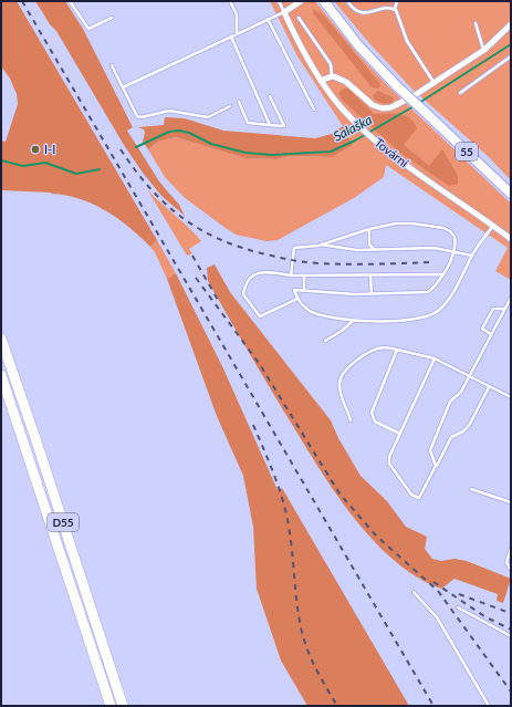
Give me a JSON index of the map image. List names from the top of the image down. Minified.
{"streets":{"highway":["D55"],"main road":["55"],"street":["Tovární"]},"water":["Salaška"],"places":["I-I"]}
